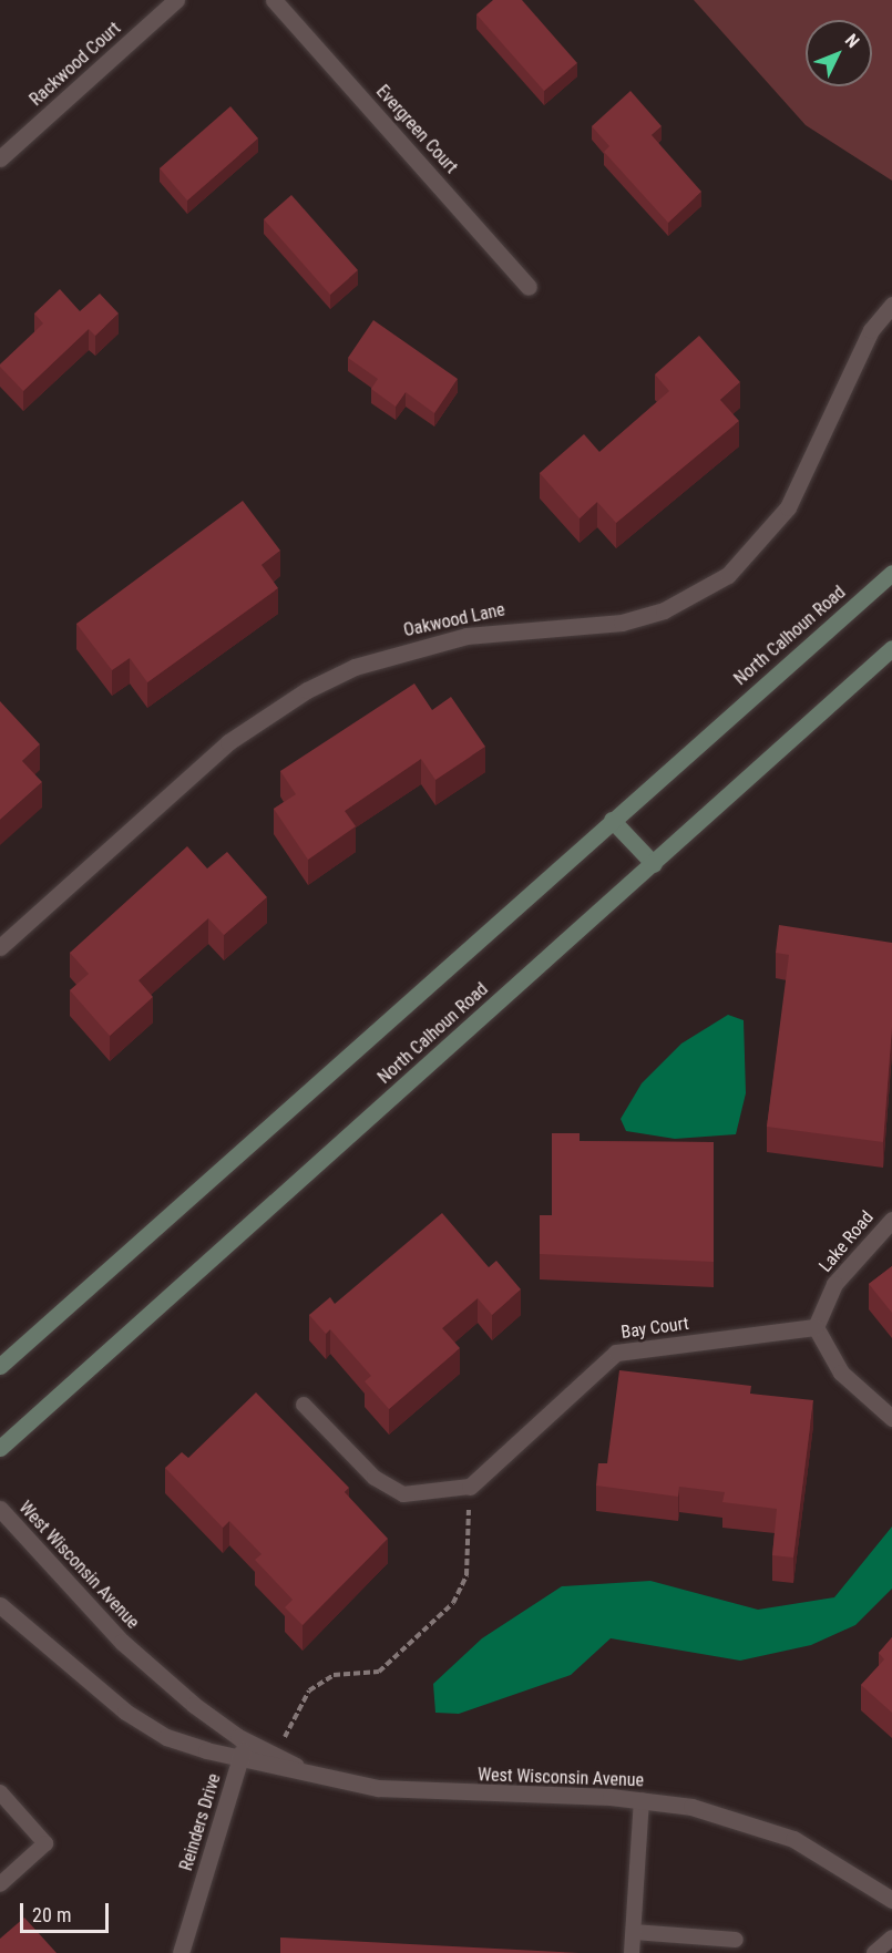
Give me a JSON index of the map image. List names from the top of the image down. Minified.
{"streets":{"main road":["North Calhoun Road"],"street":["Rackwood Court","Evergreen Court","Oakwood Lane","Lake Road","Bay Court","West Wisconsin Avenue","Reinders Drive"]},"crossings":[["Lake Road","Bay Court"],["West Wisconsin Avenue","Reinders Drive"]],"scale_bar":"20 m","north":"top right"}
